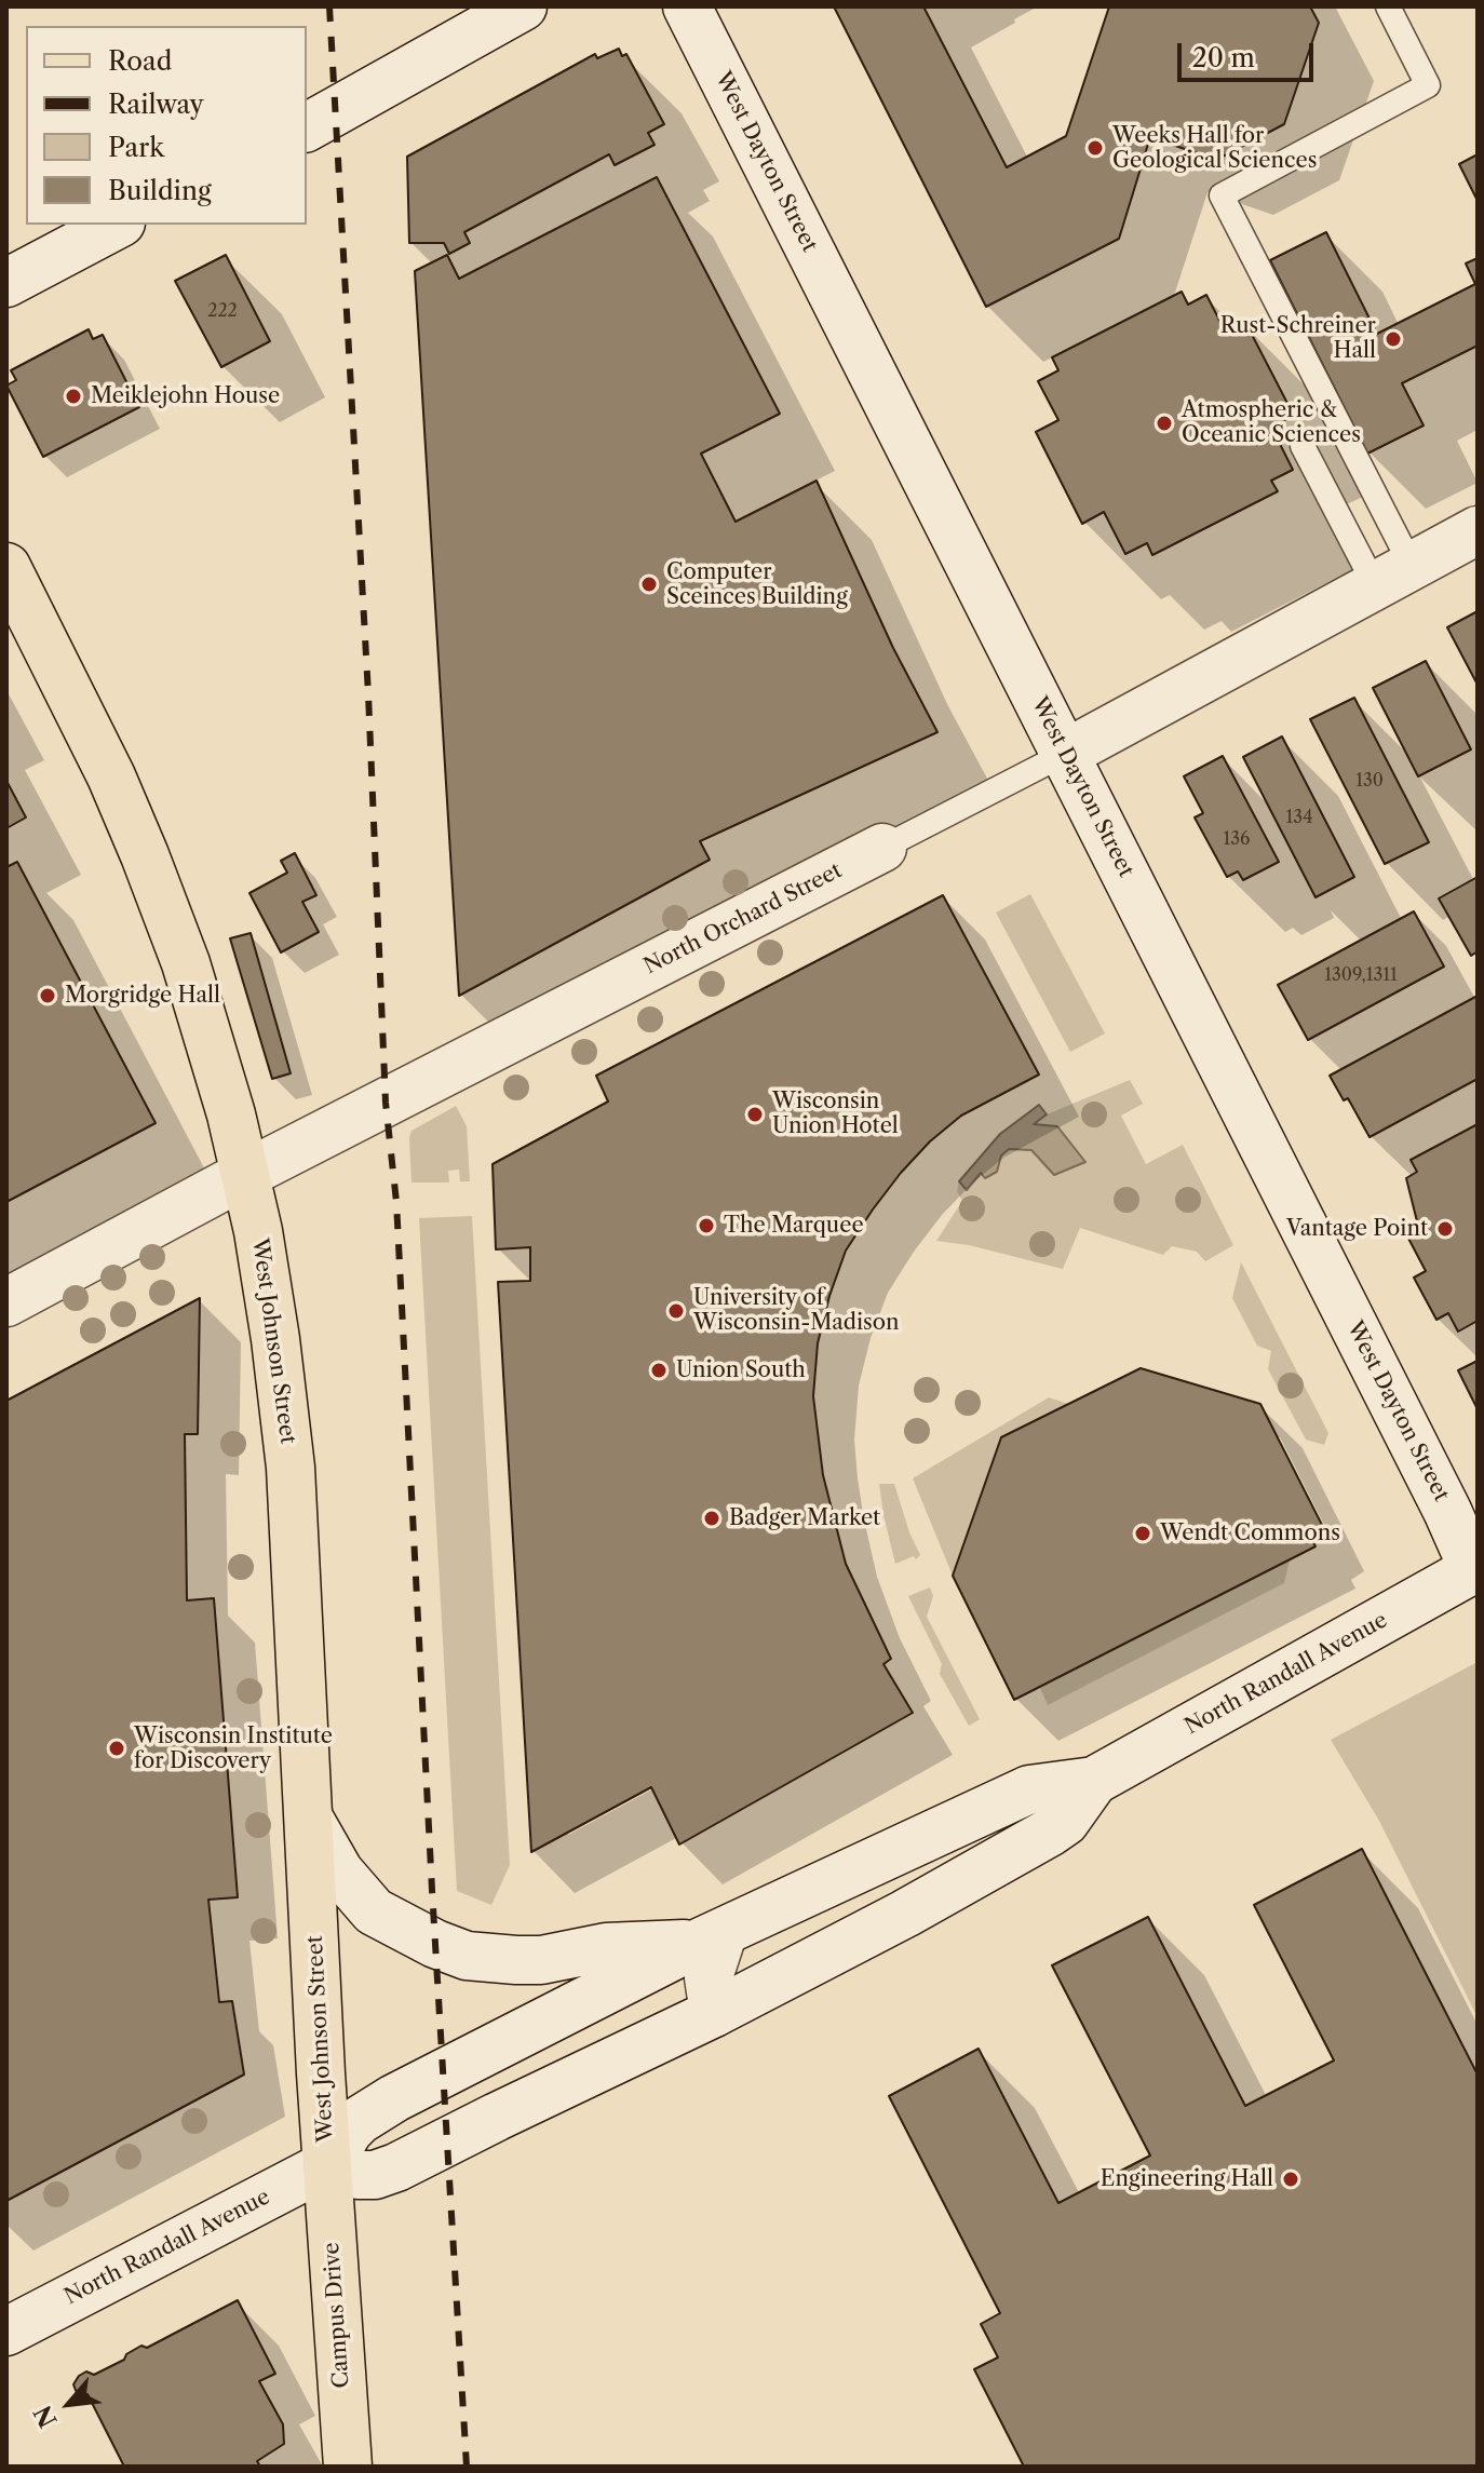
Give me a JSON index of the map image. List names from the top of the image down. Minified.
{"streets":{"main road":["West Johnson Street","Campus Drive"],"street":["West Dayton Street","North Orchard Street","North Randall Avenue"]},"crossings":[["West Dayton Street","North Orchard Street"],["West Dayton Street","North Randall Avenue"],["North Orchard Street","West Johnson Street"],["West Johnson Street","North Randall Avenue"],["West Johnson Street","Campus Drive"],["North Randall Avenue","Campus Drive"]],"places":["Weeks Hall for Geological Sciences","Rust-Schreiner Hall","Meiklejohn House","Atmospheric & Oceanic Sciences","Computer Sceinces Building","Morgridge Hall","Wisconsin Union Hotel","The Marquee","Vantage Point","University of Wisconsin-Madison","Union South","Badger Market","Wendt Commons","Wisconsin Institute for Discovery","Engineering Hall"],"house_numbers":["222","130","134","136","1309,1311"],"legend":["Road","Railway","Park","Building"],"scale_bar":"20 m","north":"bottom left"}
